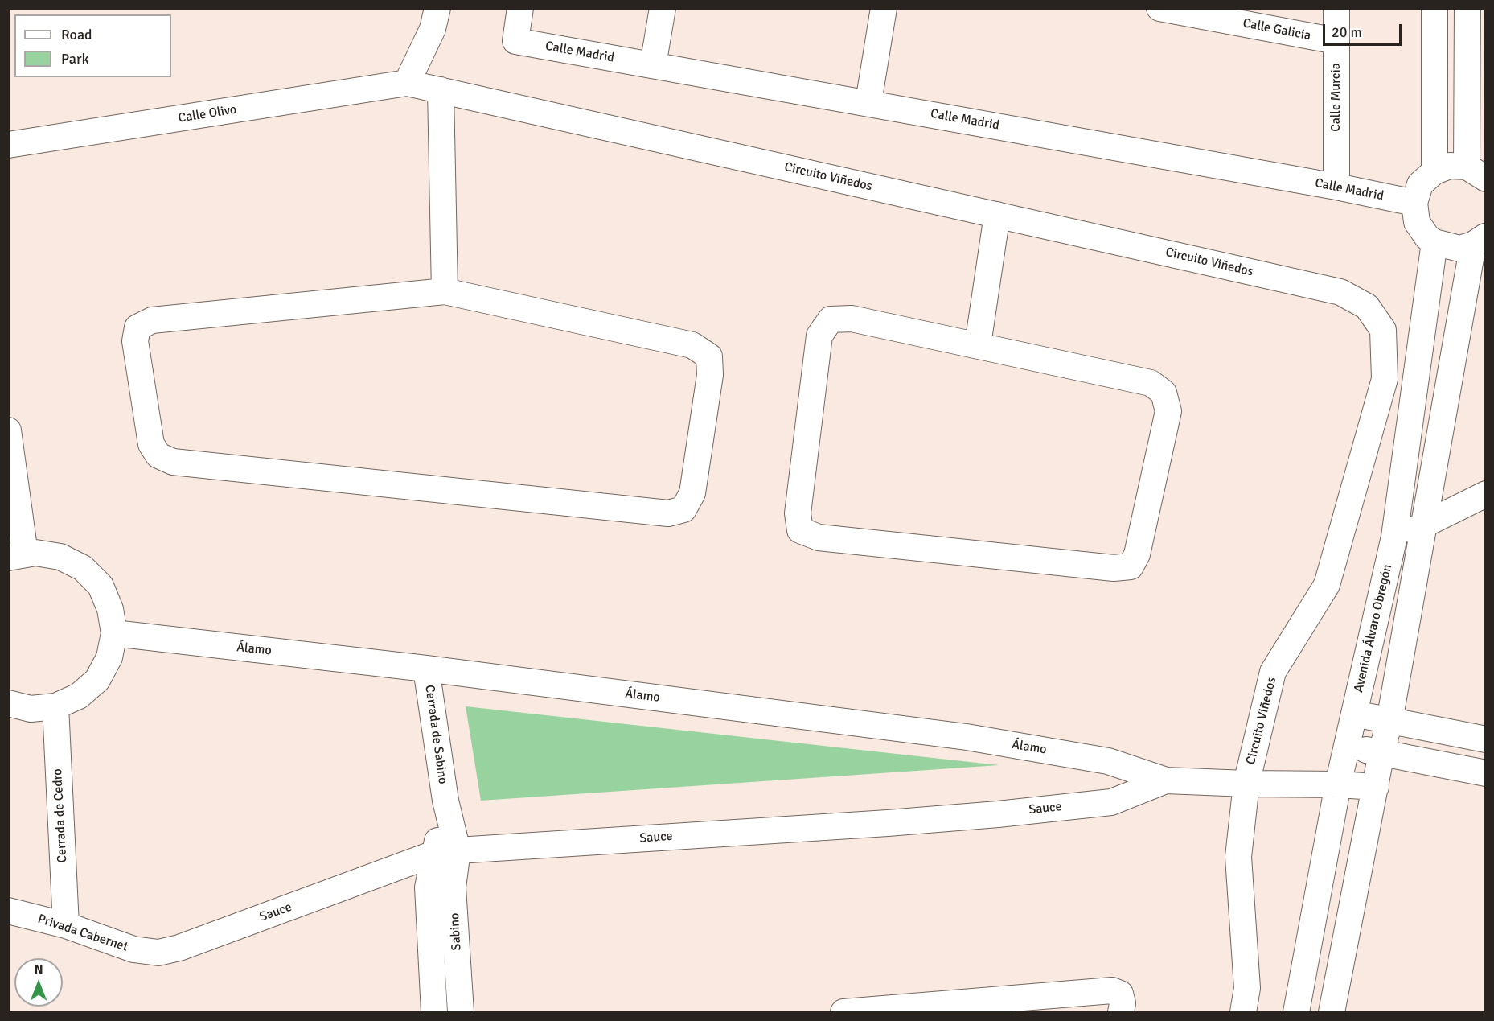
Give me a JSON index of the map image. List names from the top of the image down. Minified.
{"streets":{"street":["Calle Galicia","Calle Madrid","Calle Murcia","Calle Olivo","Circuito Viñedos","Avenida Álvaro Obregón","Álamo","Cerrada de Sabino","Sauce","Cerrada de Cedro","Sabino","Privada Cabernet"]},"crossings":[["Calle Galicia","Calle Murcia"],["Calle Madrid","Calle Murcia"],["Calle Olivo","Circuito Viñedos"],["Álamo","Cerrada de Sabino"],["Álamo","Sauce"],["Cerrada de Sabino","Sauce"],["Cerrada de Sabino","Sabino"],["Sauce","Sabino"],["Sauce","Privada Cabernet"],["Cerrada de Cedro","Privada Cabernet"]],"legend":["Road","Park"],"scale_bar":"20 m","north":"top"}
